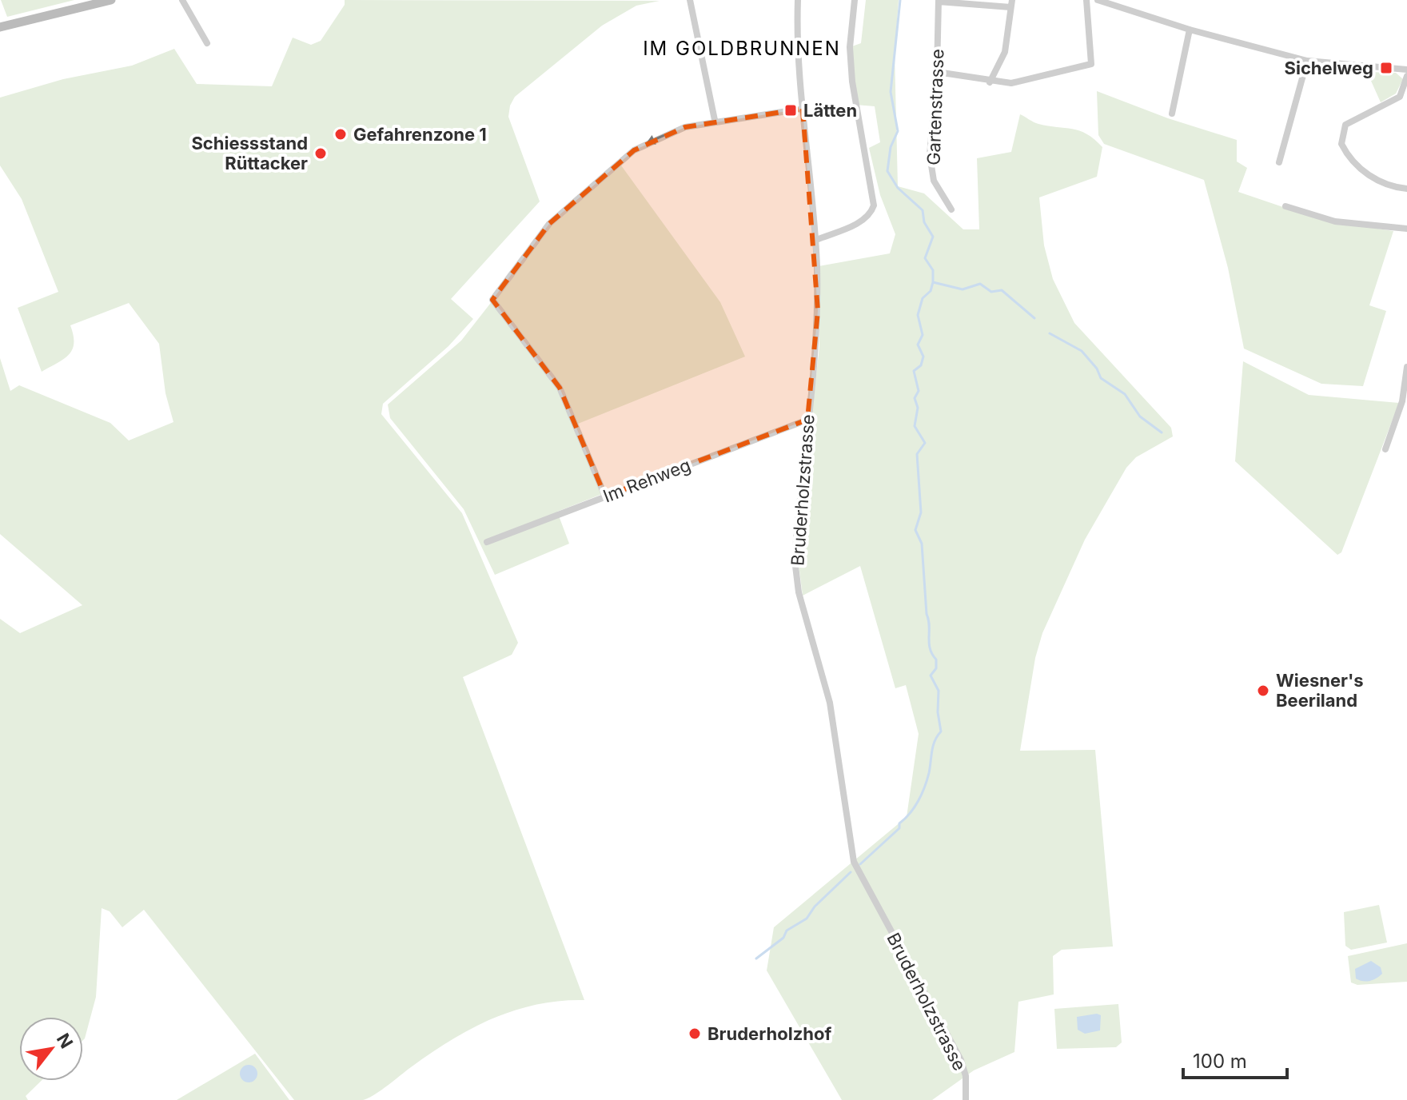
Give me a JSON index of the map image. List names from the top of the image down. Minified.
{"streets":{"street":["Gartenstrasse","Im Rehweg","Bruderholzstrasse"]},"crossings":[["Im Rehweg","Bruderholzstrasse"]],"districts":["IM GOLDBRUNNEN"],"places":{"transit":["Sichelweg","Lätten"],"other":["Gefahrenzone 1","Schiessstand Rüttacker","Wiesner's Beeriland","Bruderholzhof"]},"scale_bar":"100 m","north":"top right"}
